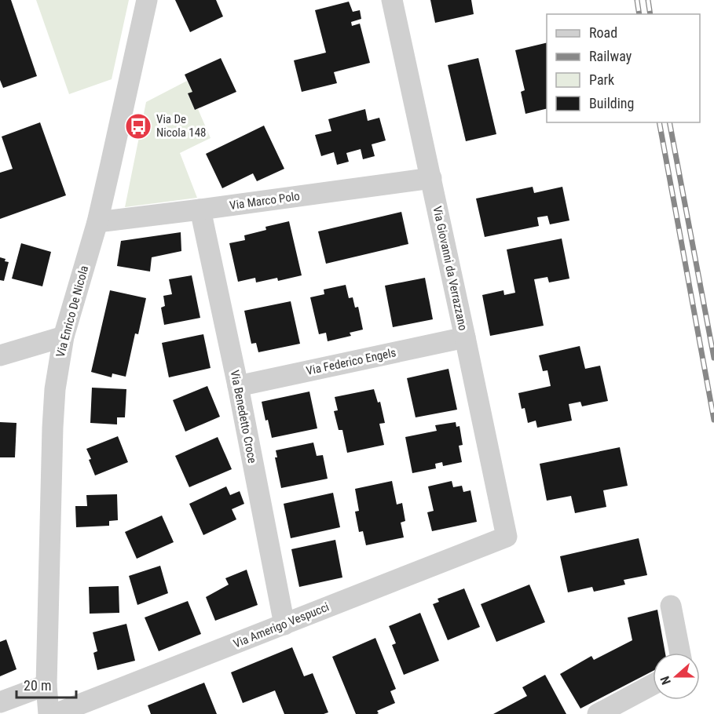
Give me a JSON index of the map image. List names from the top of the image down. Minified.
{"streets":{"street":["Via Marco Polo","Via Giovanni da Verrazzano","Via Enrico De Nicola","Via Federico Engels","Via Benedetto Croce","Via Amerigo Vespucci"]},"crossings":[["Via Marco Polo","Via Giovanni da Verrazzano"],["Via Marco Polo","Via Enrico De Nicola"],["Via Marco Polo","Via Benedetto Croce"],["Via Giovanni da Verrazzano","Via Federico Engels"],["Via Giovanni da Verrazzano","Via Amerigo Vespucci"],["Via Federico Engels","Via Benedetto Croce"],["Via Benedetto Croce","Via Amerigo Vespucci"]],"places":{"bus stop":["Via De Nicola 148"]},"legend":["Road","Railway","Park","Building"],"scale_bar":"20 m","north":"left"}
